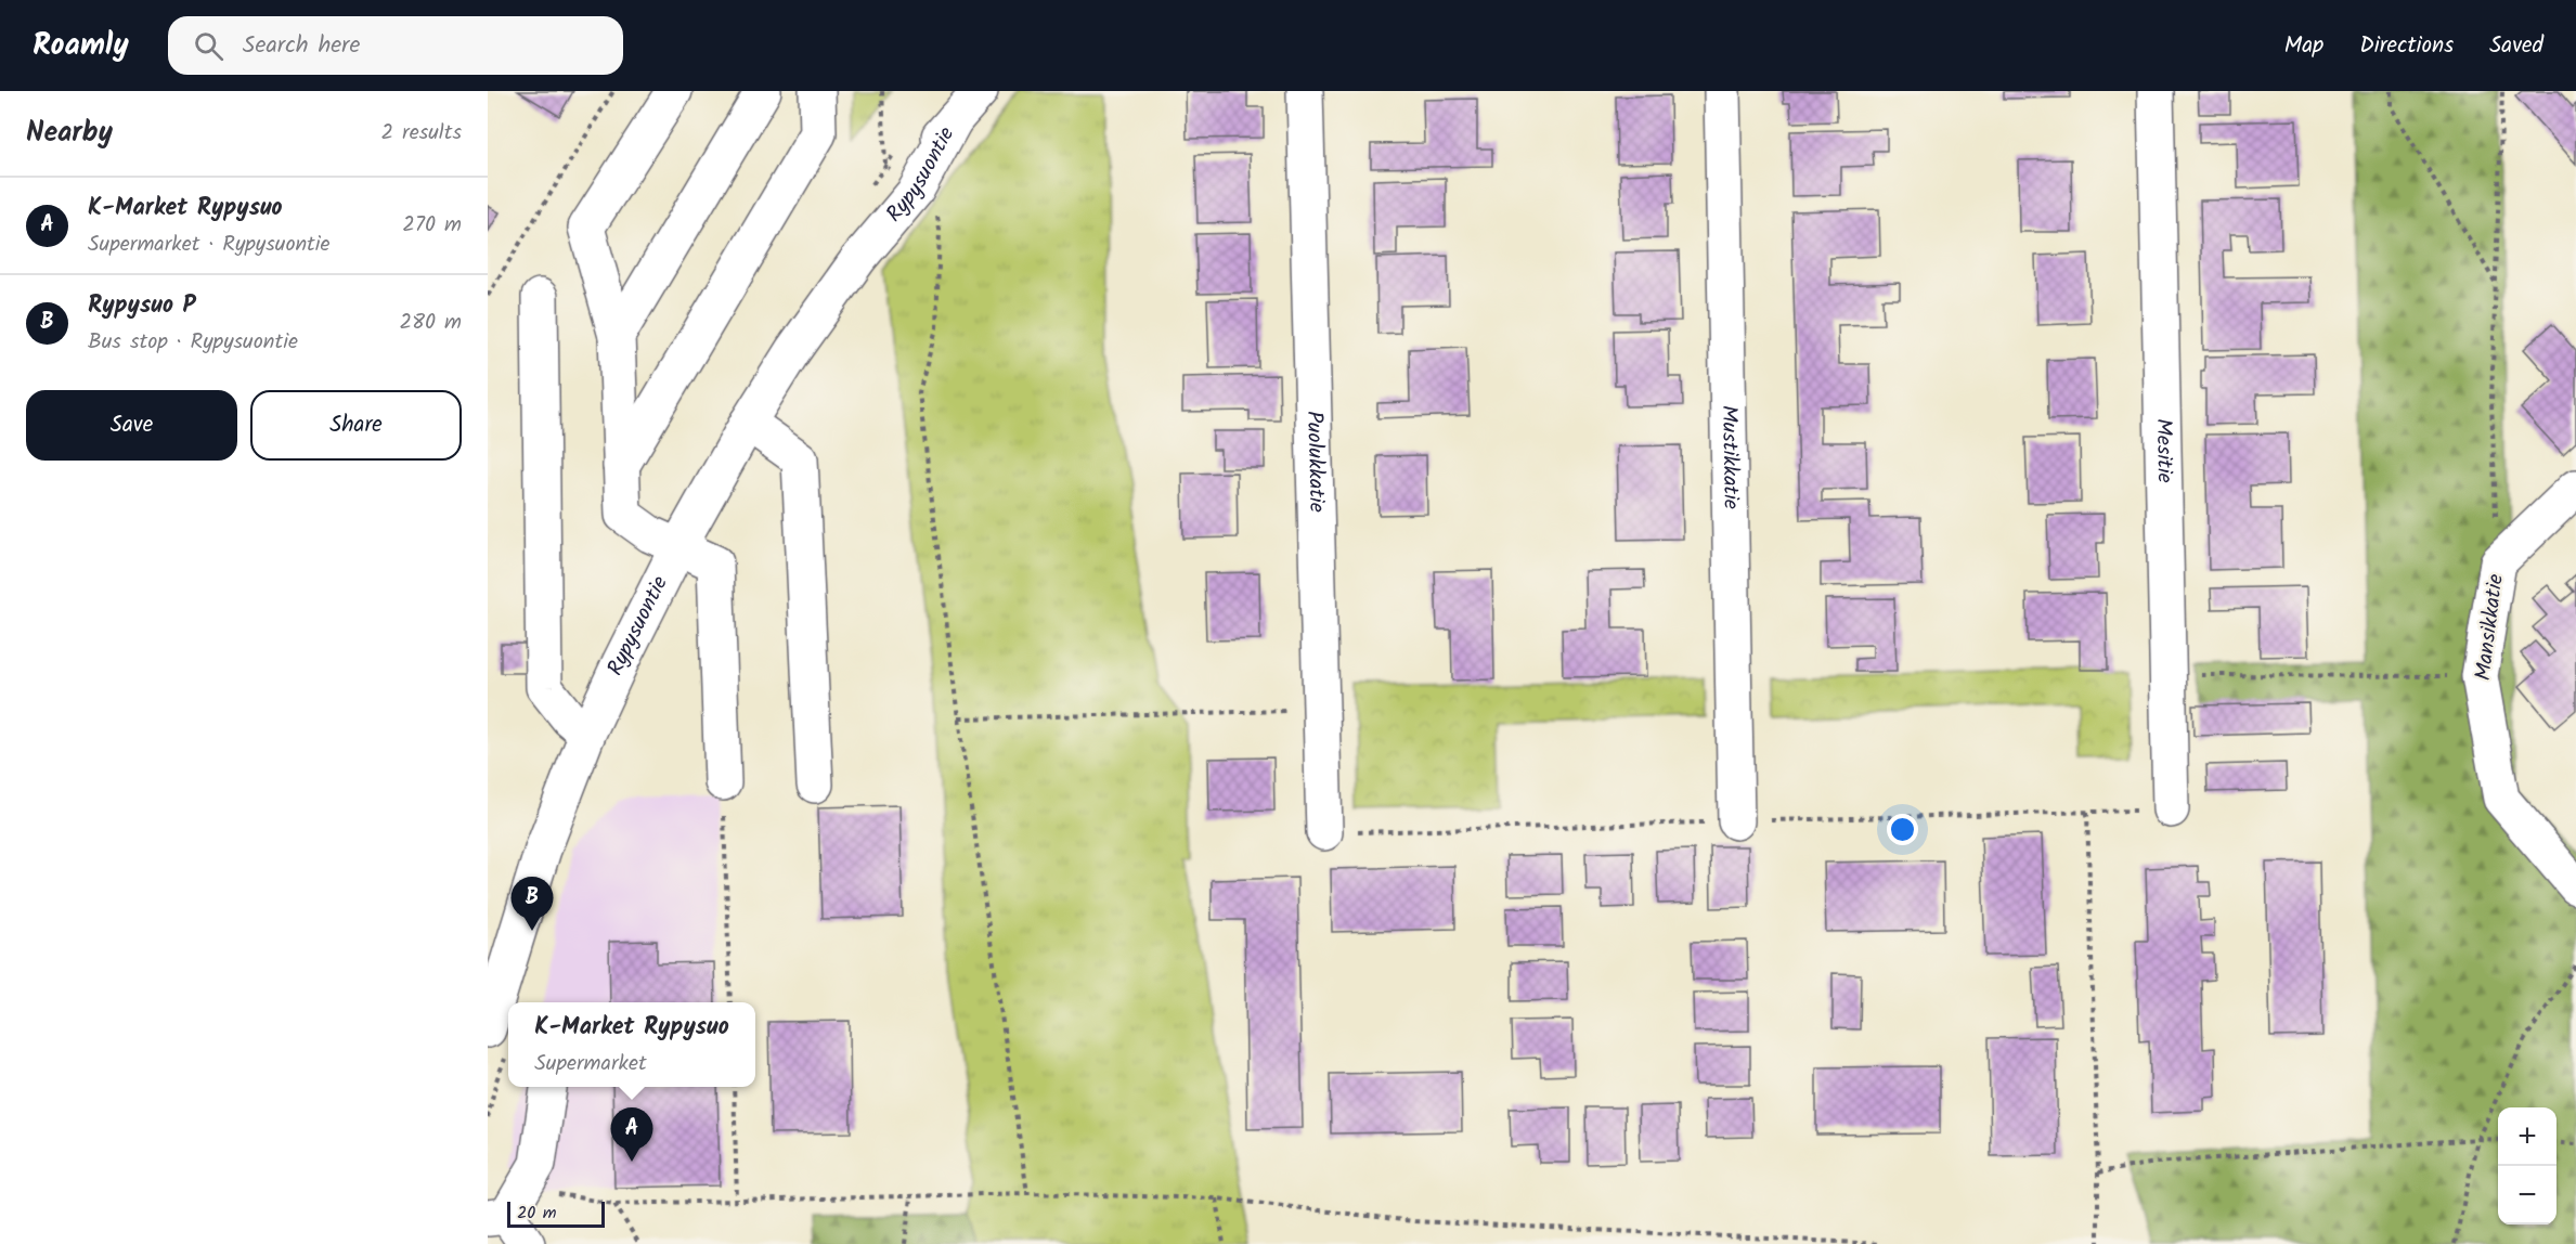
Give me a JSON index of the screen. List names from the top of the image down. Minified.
{"streets":{"street":["Rypysuontie","Mesitie","Mustikkatie","Puolukkatie","Mansikkatie"]},"scale_bar":"20 m","page":{"header":"Roamly","search":"Search here","nav":["Map","Directions","Saved"],"heading":["Nearby","2 results"],"list":[{"mark":"A","name":"K-Market Rypysuo","note":"Supermarket · Rypysuontie","value":"270 m"},{"mark":"B","name":"Rypysuo P","note":"Bus stop · Rypysuontie","value":"280 m"}],"buttons":["Save","Share"],"pins":["B","A"],"popup":["K-Market Rypysuo","Supermarket"],"map_buttons":["+","−"],"scale":"20 m"}}
